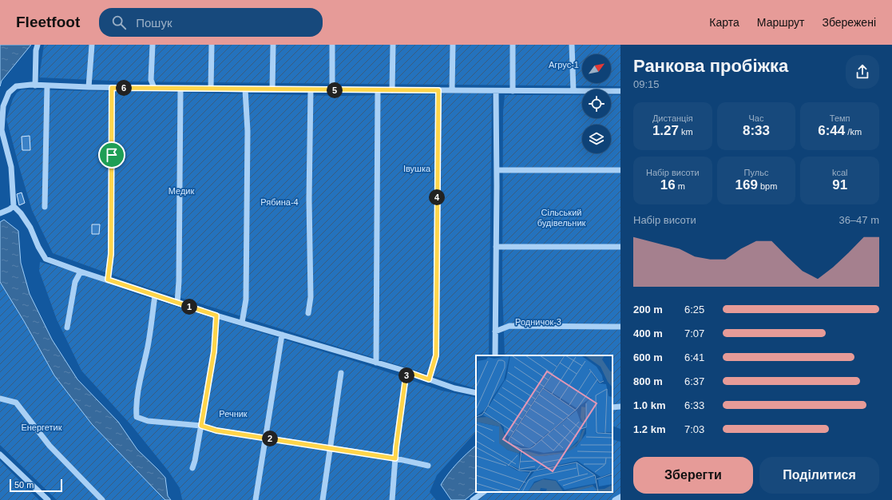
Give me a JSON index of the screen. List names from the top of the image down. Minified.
{"parks":["Агрус-1","Івушка","Медик","Рябина-4","Сільський будівельник","Родничок-3","Речник","Енергетик"],"scale_bar":"50 m","north":"top right","page":{"header":"Fleetfoot","search":"Пошук","nav":["Карта","Маршрут","Збережені"],"heading":["Ранкова пробіжка","09:15"],"pins":["6","5","4","1","3","2"],"stats":[["Дистанція","1.27 km"],["Час","8:33"],["Темп","6:44 /km"],["Набір висоти","16 m"],["Пульс","169 bpm"],["kcal","91"]],"chart":["Набір висоти","36–47 m"],"list":[{"name":"200 m","note":"6:25"},{"name":"400 m","note":"7:07"},{"name":"600 m","note":"6:41"},{"name":"800 m","note":"6:37"},{"name":"1.0 km","note":"6:33"},{"name":"1.2 km","note":"7:03"}],"buttons":["Зберегти","Поділитися"],"scale":"50 m"}}
